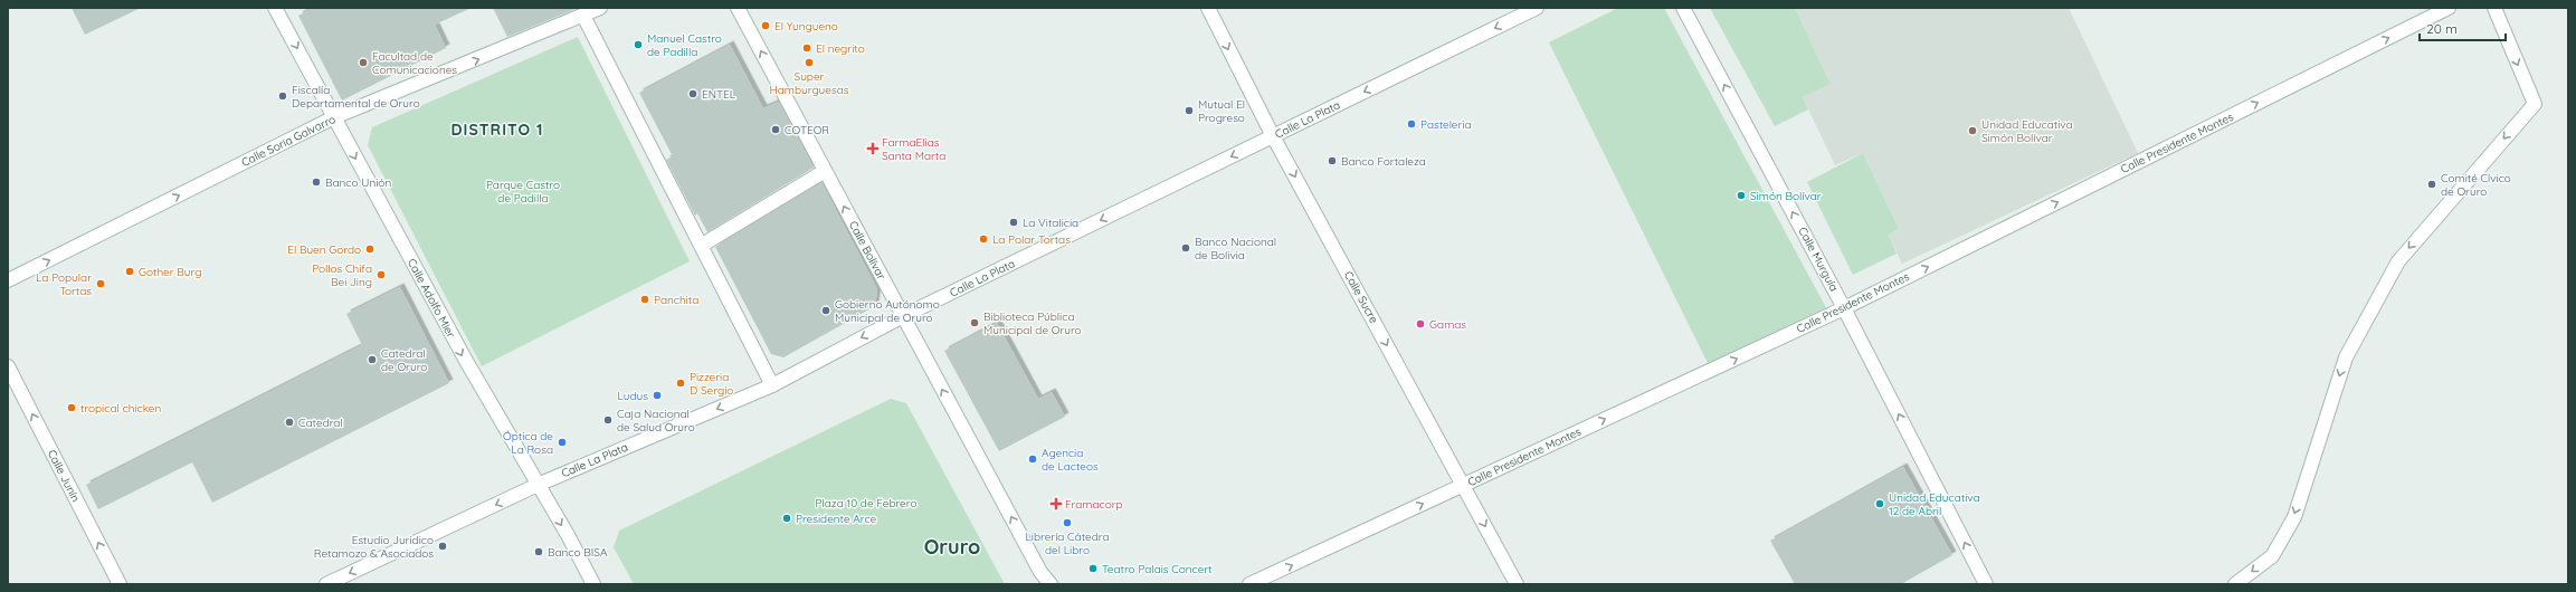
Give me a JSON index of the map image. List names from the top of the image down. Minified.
{"streets":{"street":["Calle La Plata","Calle Soria Galvarro","Calle Presidente Montes","Calle Bolívar","Calle Murguía","Calle Sucre","Calle Adolfo Mier","Calle Junín"]},"crossings":[["Calle La Plata","Calle Bolívar"],["Calle La Plata","Calle Sucre"],["Calle La Plata","Calle Adolfo Mier"],["Calle Soria Galvarro","Calle Adolfo Mier"],["Calle Presidente Montes","Calle Murguía"],["Calle Presidente Montes","Calle Sucre"]],"one_way":["Calle La Plata","Calle Soria Galvarro","Calle Presidente Montes","Calle Bolívar","Calle Murguía","Calle Sucre","Calle Adolfo Mier","Calle Junín"],"districts":["DISTRITO 1","Oruro"],"parks":["Parque Castro de Padilla","Plaza 10 de Febrero"],"places":{"other":["El Yungueno","Manuel Castro de Padilla","El negrito","Facultad de Comunicaciones","Super Hamburguesas","ENTEL","Fiscalía Departamental de Oruro","Mutual El Progreso","Pasteleria","COTEOR","Unidad Educativa Simón Bolívar","Banco Fortaleza","Banco Unión","Comité Cívico de Oruro","Simón Bolívar","La Vitalicia","La Polar Tortas","Banco Nacional de Bolivia","El Buen Gordo","Gother Burg","Pollos Chifa Bei Jing","La Popular Tortas","Panchita","Gobierno Autónomo Municipal de Oruro","Biblioteca Pública Municipal de Oruro","Gamas","Catedral de Oruro","Pizzeria D Sergio","Ludus","tropical chicken","Caja Nacional de Salud Oruro","Catedral","Óptica de La Rosa","Agencia de Lacteos","Unidad Educativa 12 de Abril","Presidente Arce","Librería Cátedra del Libro","Estudio Juridico Retamozo & Asociados","Banco BISA","Teatro Palais Concert"],"health":["FarmaElias Santa Marta","Framacorp"]},"scale_bar":"20 m"}
